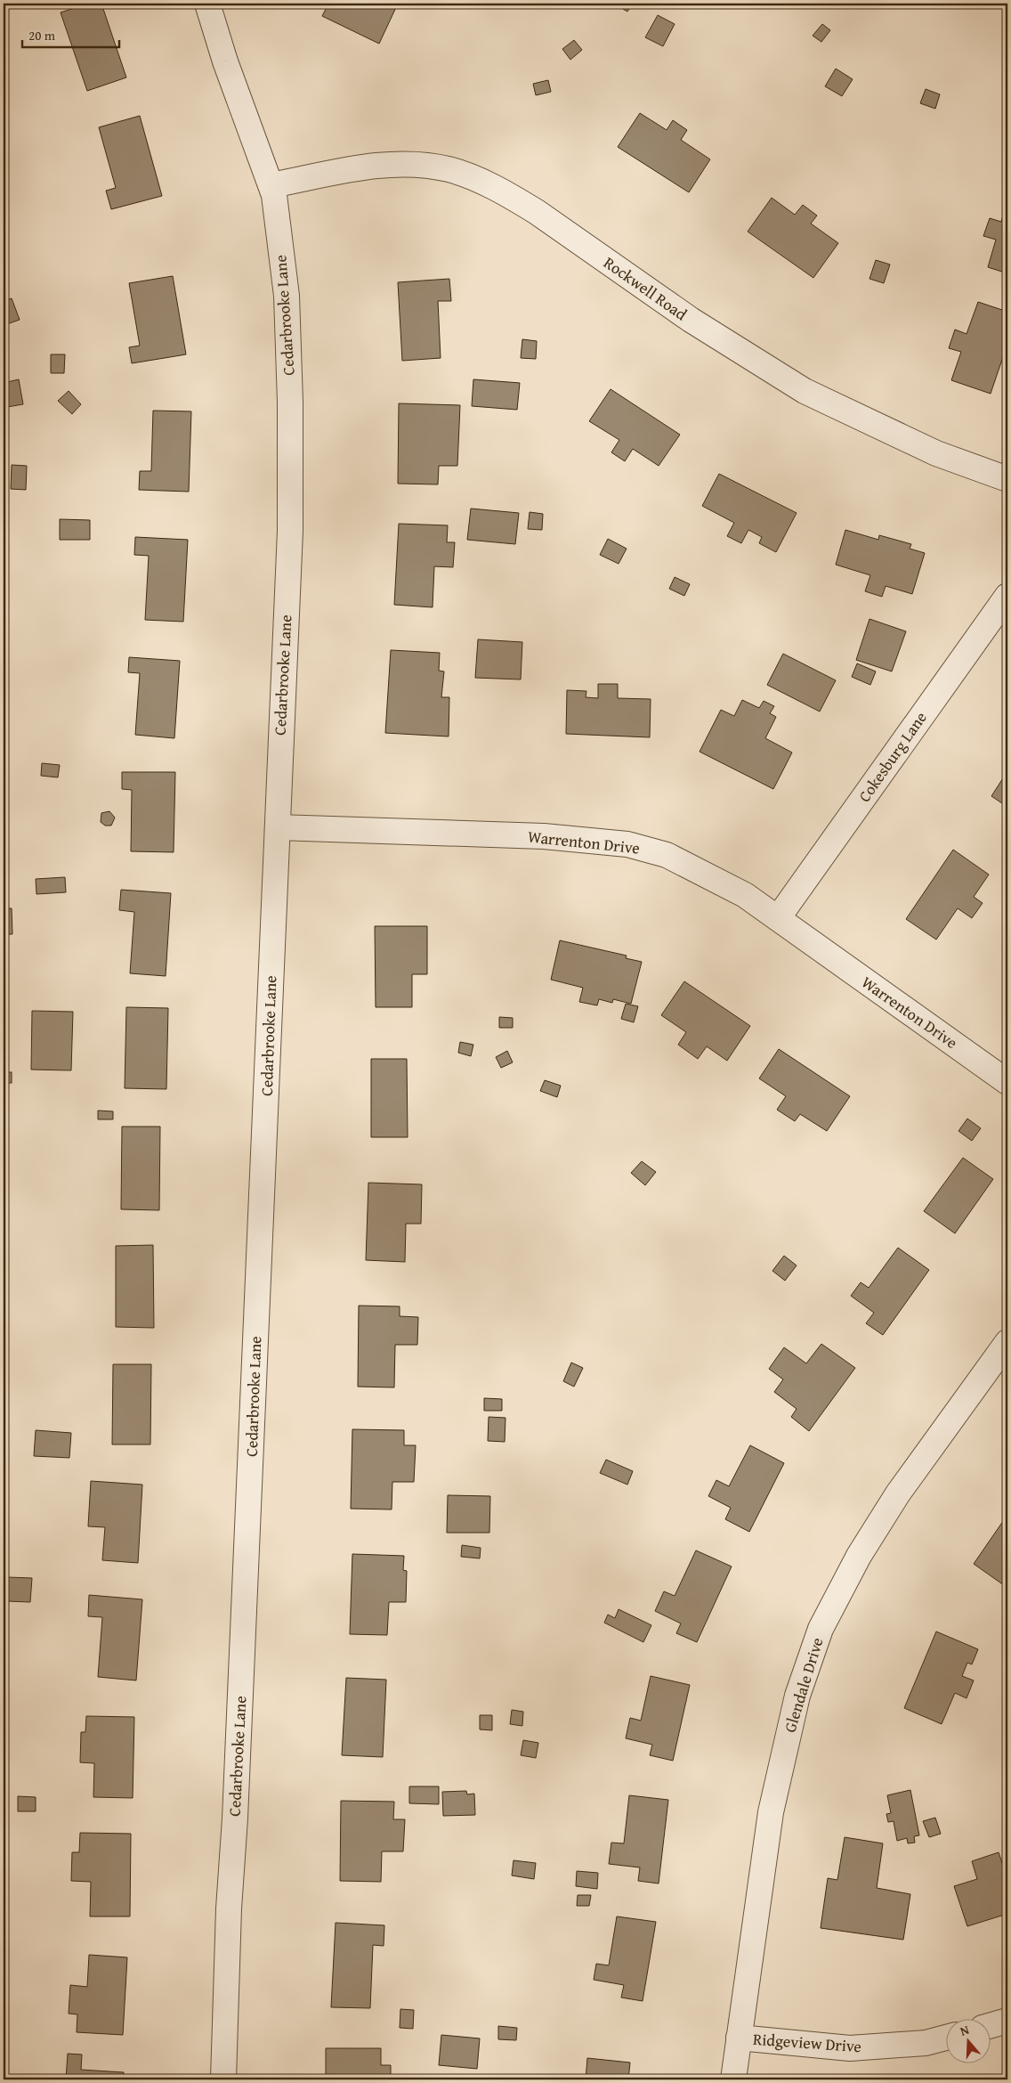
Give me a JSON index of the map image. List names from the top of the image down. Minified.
{"streets":{"street":["Rockwell Road","Cedarbrooke Lane","Cokesburg Lane","Warrenton Drive","Glendale Drive","Ridgeview Drive"]},"crossings":[["Rockwell Road","Cedarbrooke Lane"],["Cedarbrooke Lane","Warrenton Drive"],["Cokesburg Lane","Warrenton Drive"],["Glendale Drive","Ridgeview Drive"]],"scale_bar":"20 m","north":"top"}
